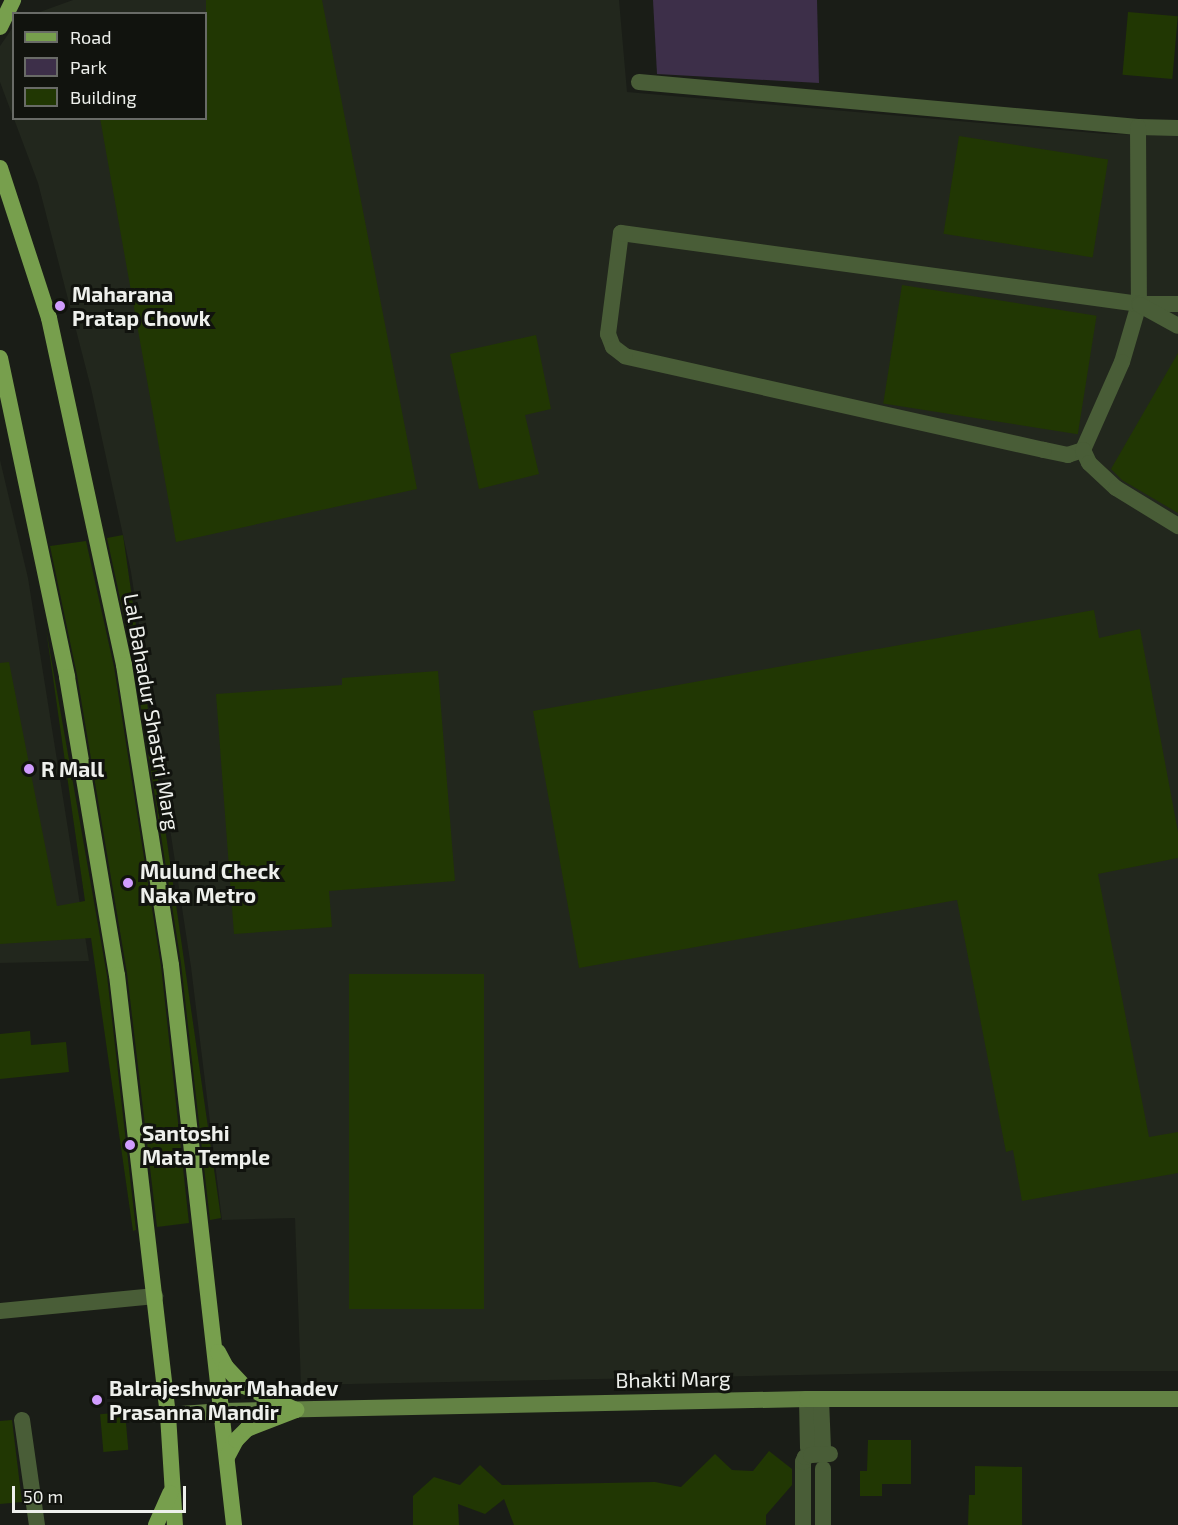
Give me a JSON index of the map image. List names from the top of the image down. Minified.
{"streets":{"main road":["Lal Bahadur Shastri Marg","Bhakti Marg"]},"crossings":[["Lal Bahadur Shastri Marg","Bhakti Marg"]],"places":["Maharana Pratap Chowk","R Mall","Mulund Check Naka Metro","Santoshi Mata Temple","Balrajeshwar Mahadev Prasanna Mandir"],"legend":["Road","Park","Building"],"scale_bar":"50 m"}
